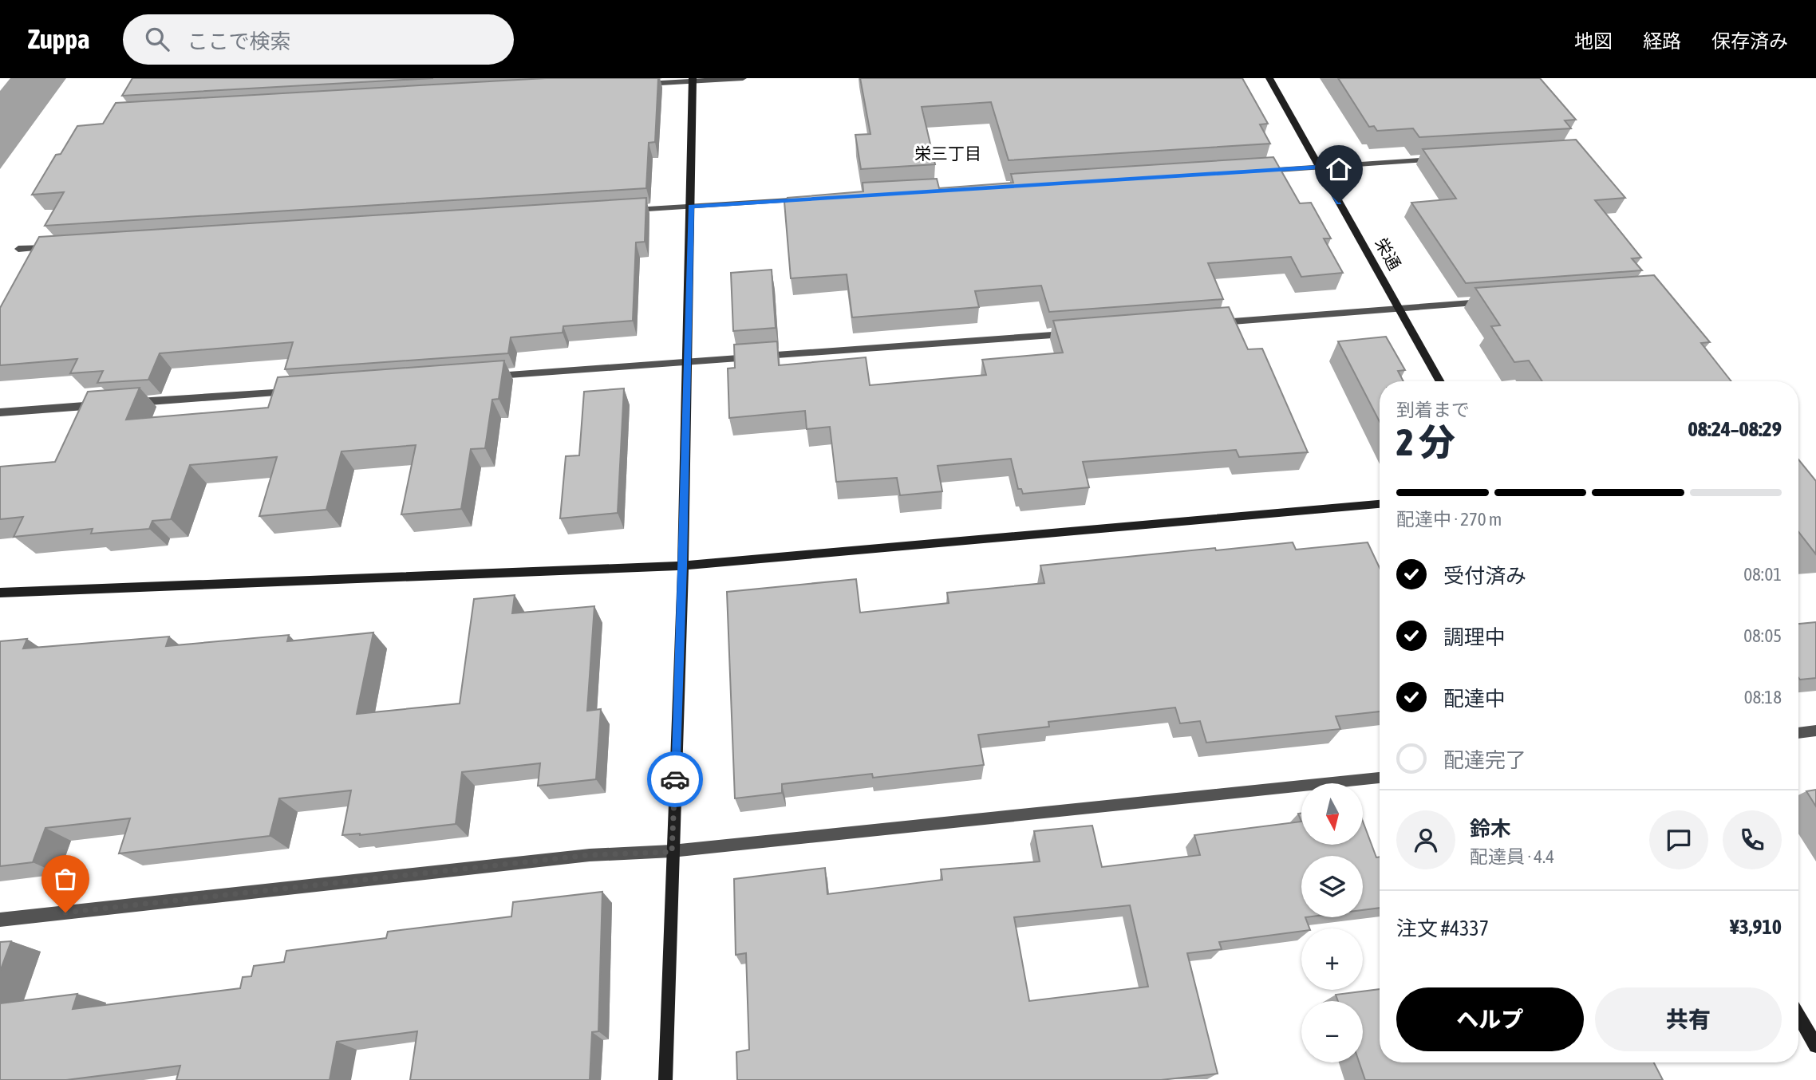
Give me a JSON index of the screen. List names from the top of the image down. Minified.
{"streets":{"street":["栄通"]},"districts":["栄三丁目"],"north":"bottom","page":{"header":"Zuppa","search":"ここで検索","nav":["地図","経路","保存済み"],"heading":["2 分","到着まで","08:24–08:29"],"panel":["鈴木","配達員 · 4.4","注文 #4337","¥3,910"],"bar":"配達中 · 270 m","list":[["受付済み","08:01"],["調理中","08:05"],["配達中","08:18"],"配達完了"],"map_buttons":["+","−"],"buttons":["ヘルプ","共有"]}}
